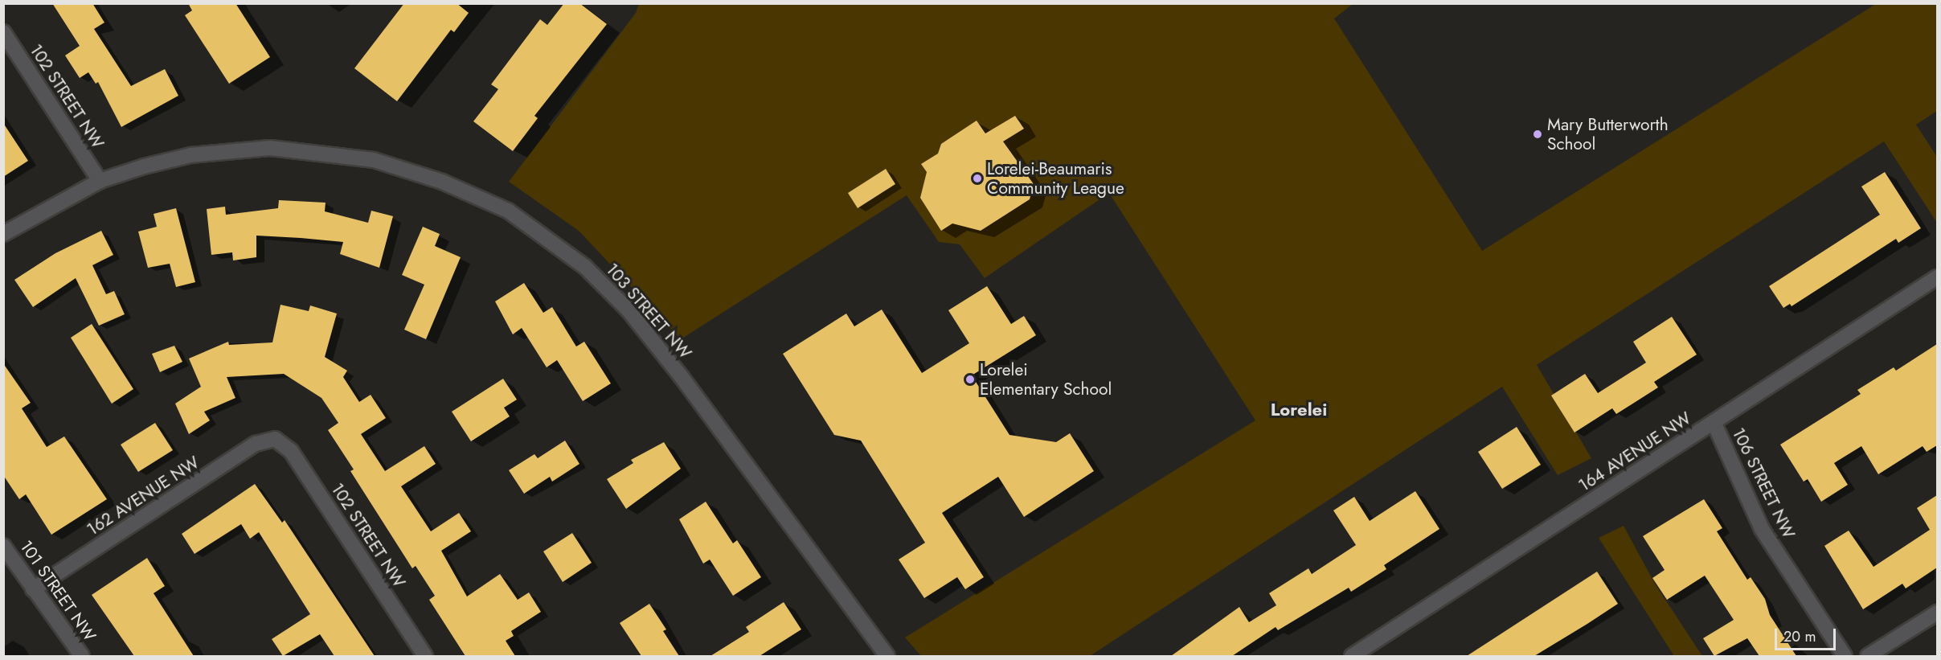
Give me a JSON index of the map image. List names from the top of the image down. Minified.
{"streets":{"street":["102 STREET NW","103 STREET NW","164 AVENUE NW","106 STREET NW","162 AVENUE NW","101 STREET NW"]},"crossings":[["102 STREET NW","103 STREET NW"],["102 STREET NW","162 AVENUE NW"],["164 AVENUE NW","106 STREET NW"],["162 AVENUE NW","101 STREET NW"]],"districts":["Lorelei"],"places":["Mary Butterworth School","Lorelei-Beaumaris Community League","Lorelei Elementary School"],"scale_bar":"20 m"}
